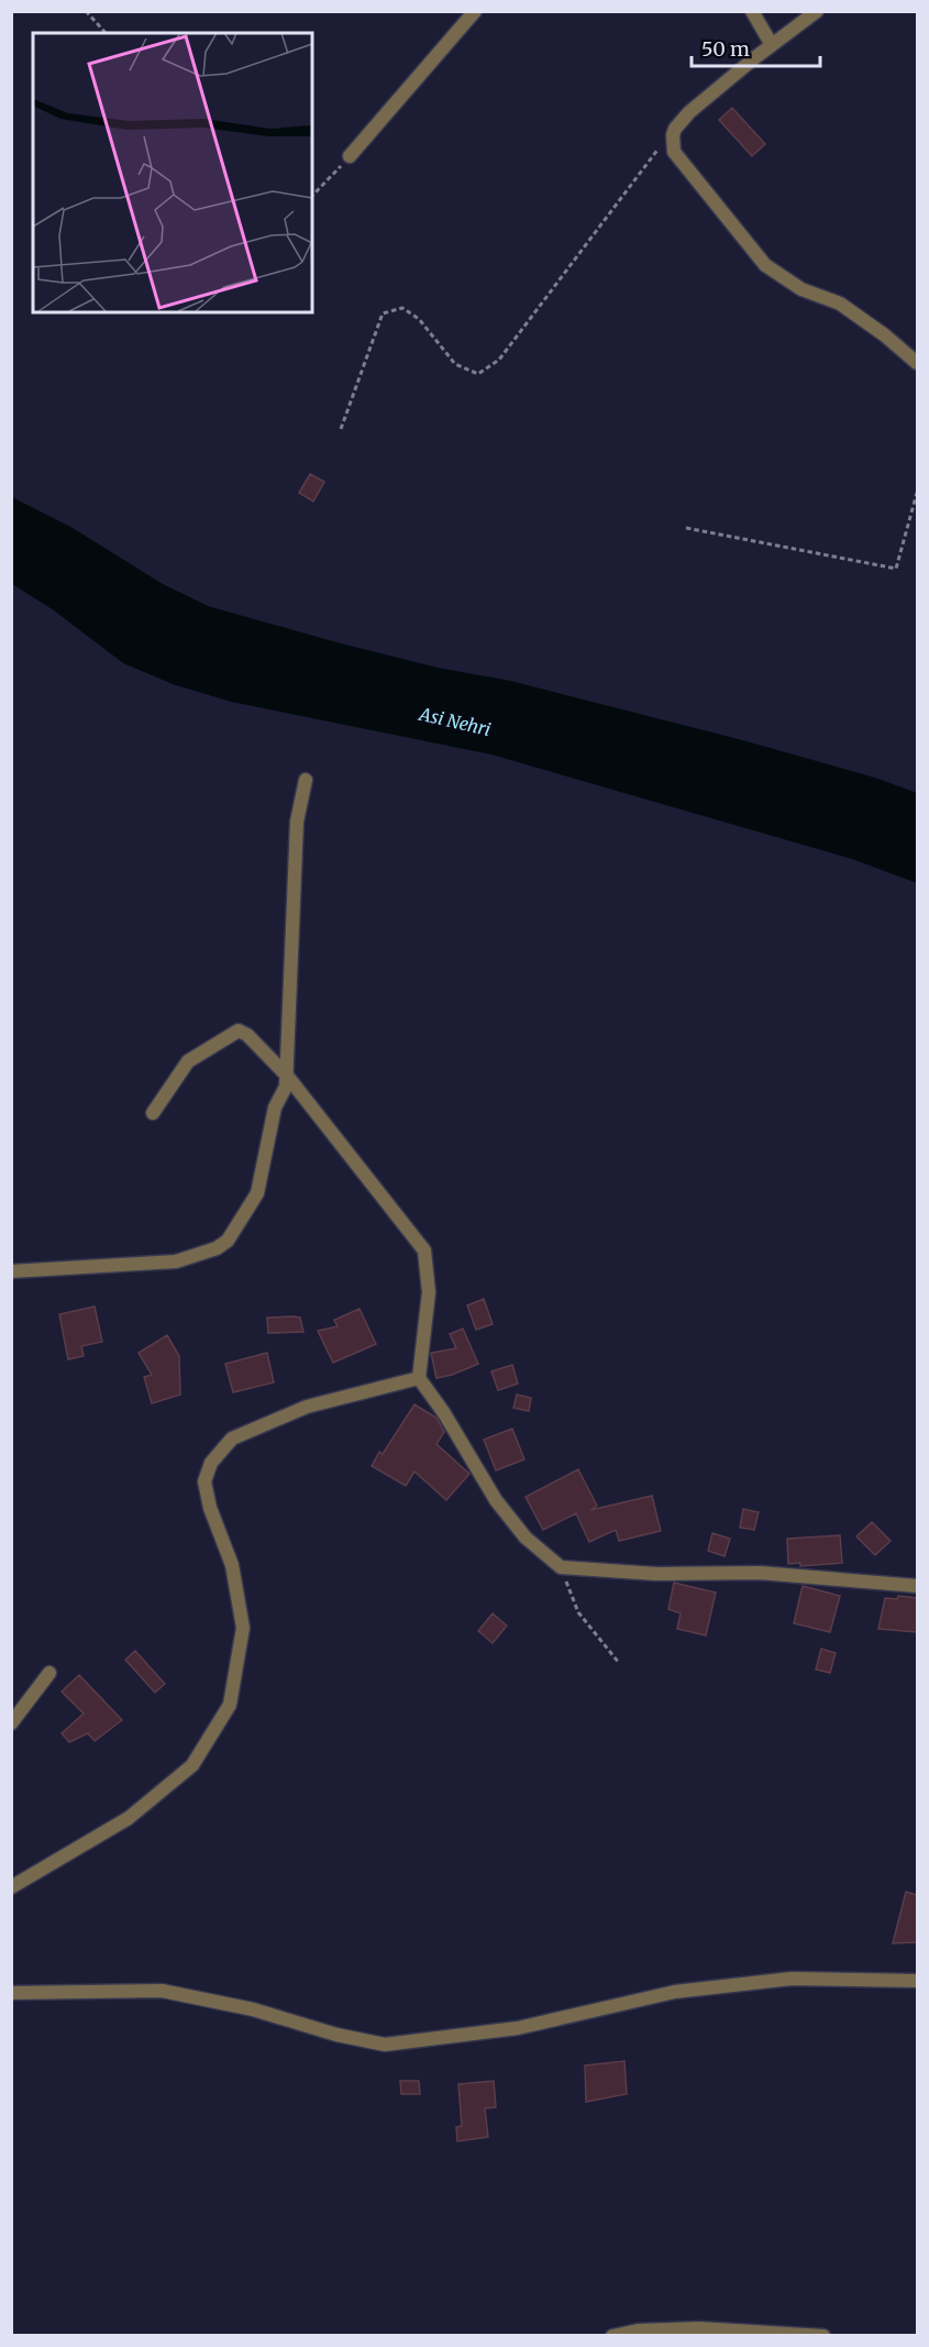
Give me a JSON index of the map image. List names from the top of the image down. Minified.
{"water":["Asi Nehri"],"scale_bar":"50 m"}
